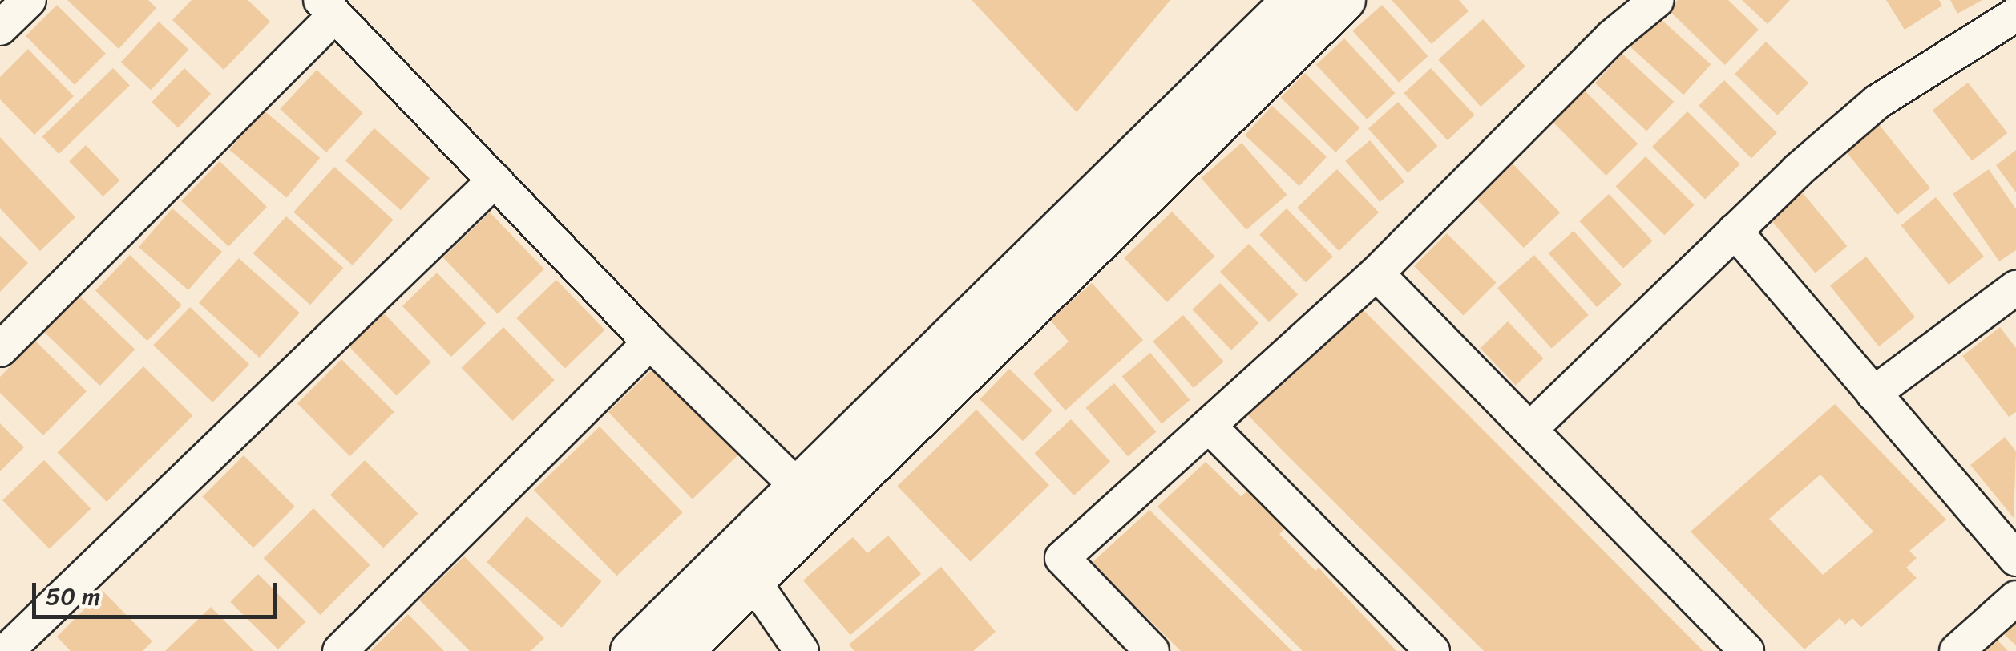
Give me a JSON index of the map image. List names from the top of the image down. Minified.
{"scale_bar":"50 m"}
